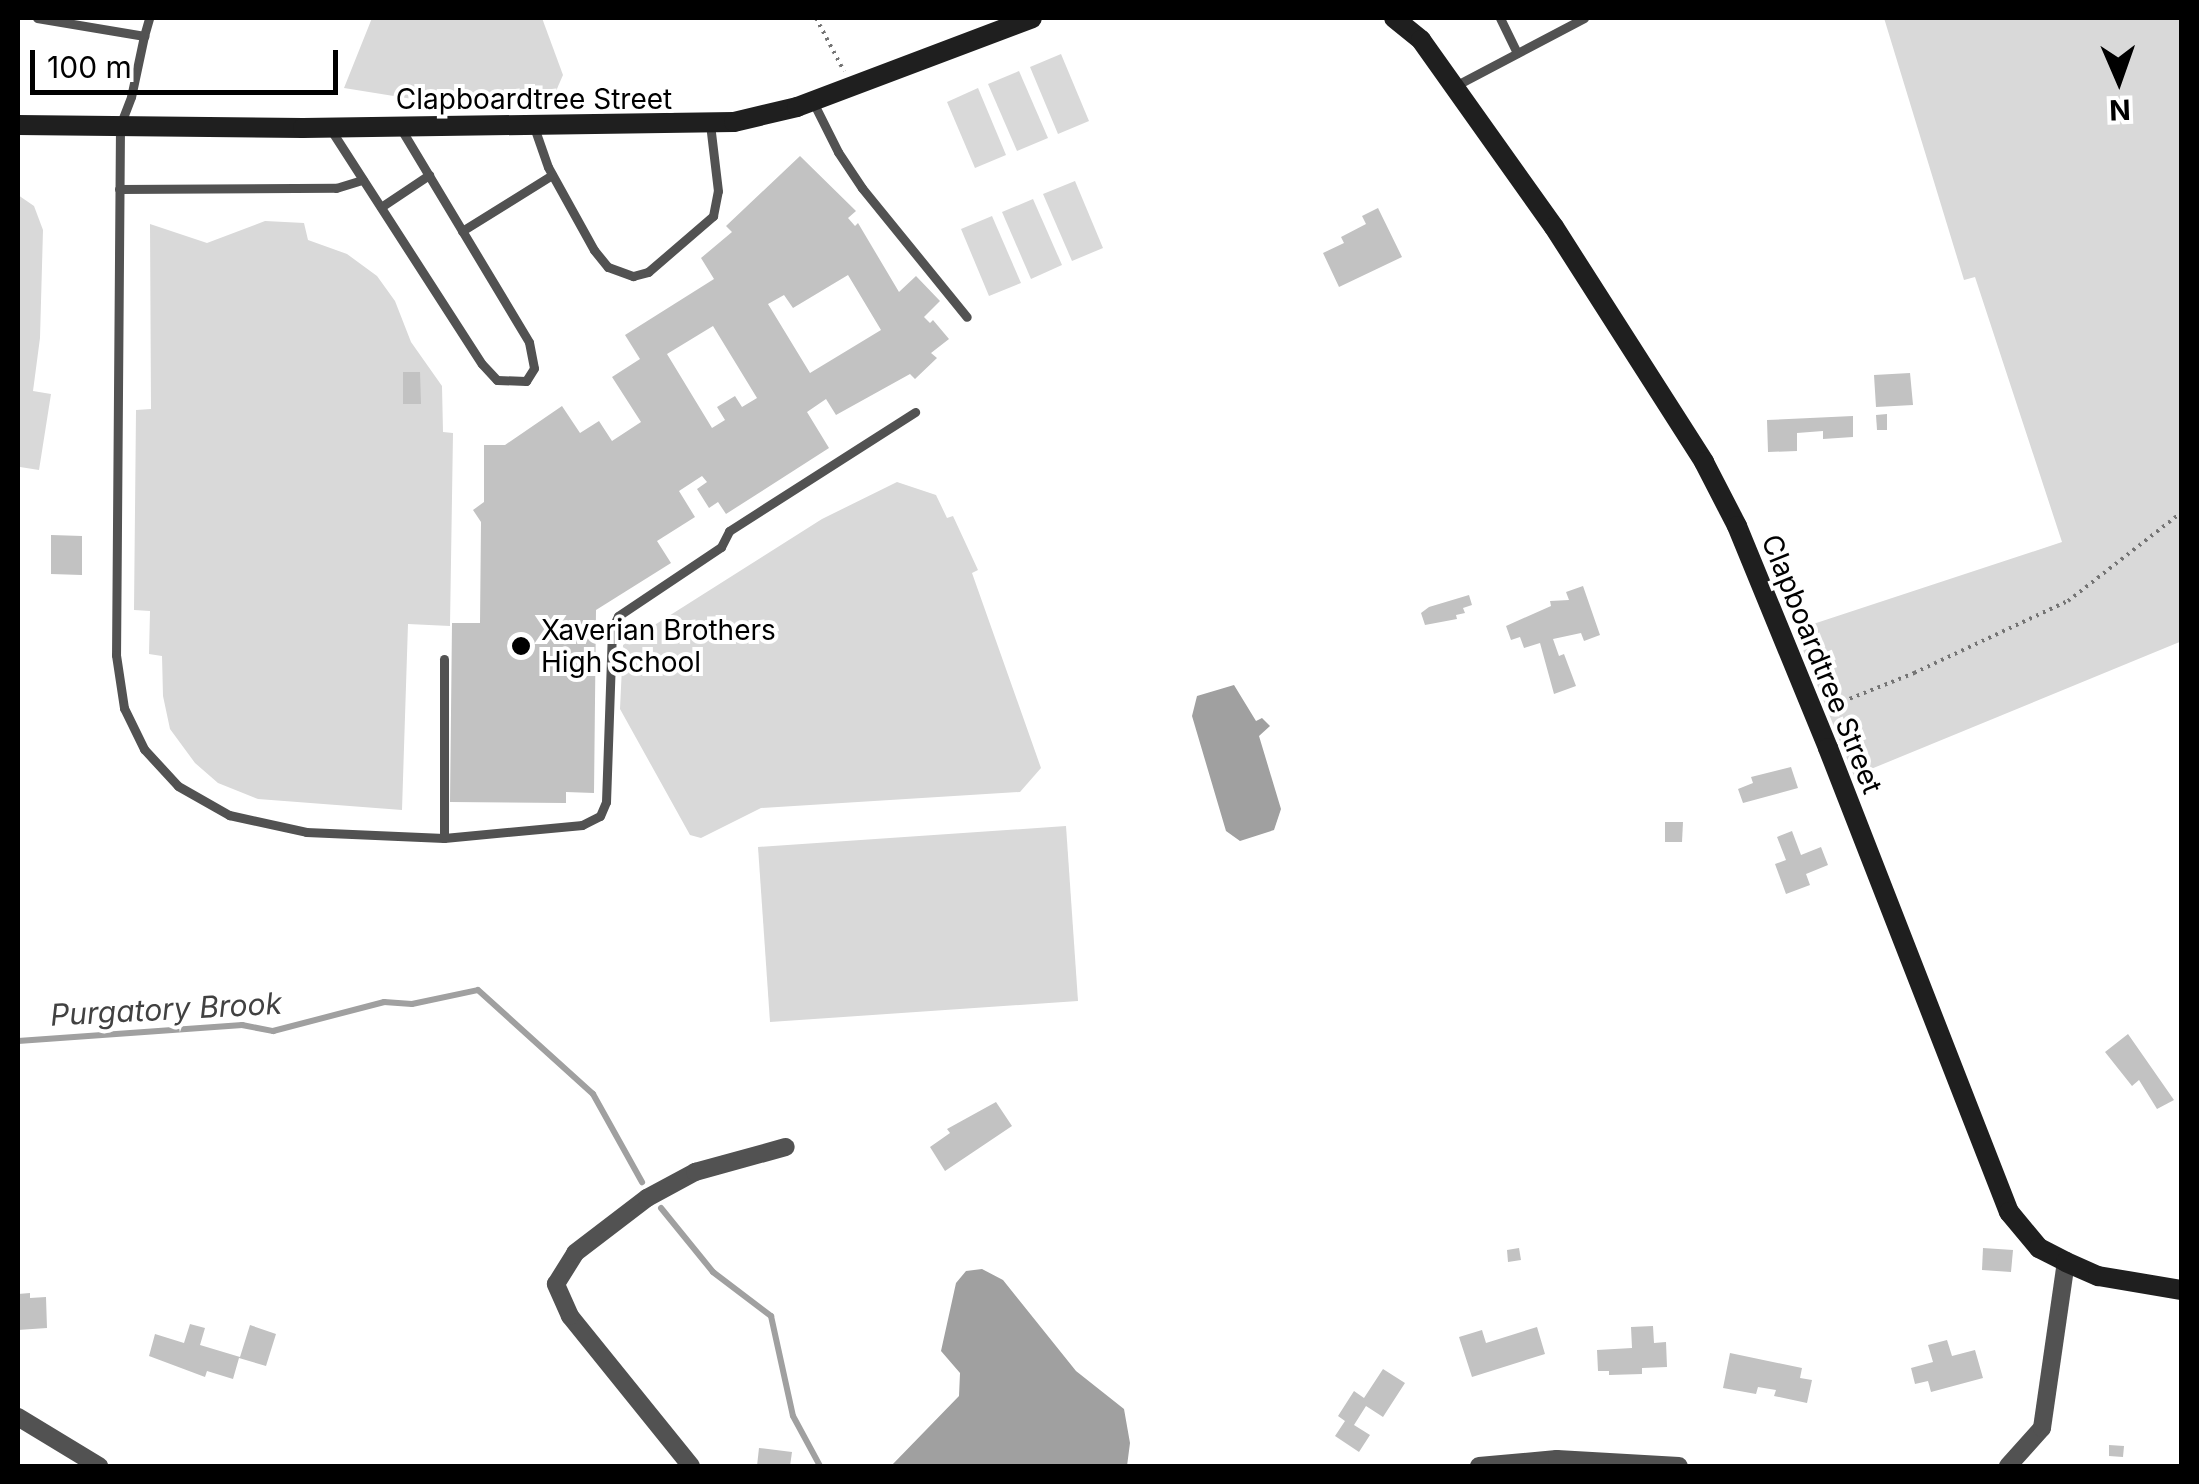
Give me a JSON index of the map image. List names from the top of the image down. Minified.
{"streets":{"main road":["Clapboardtree Street"]},"water":["Purgatory Brook"],"places":["Xaverian Brothers High School"],"scale_bar":"100 m","north":"bottom"}
